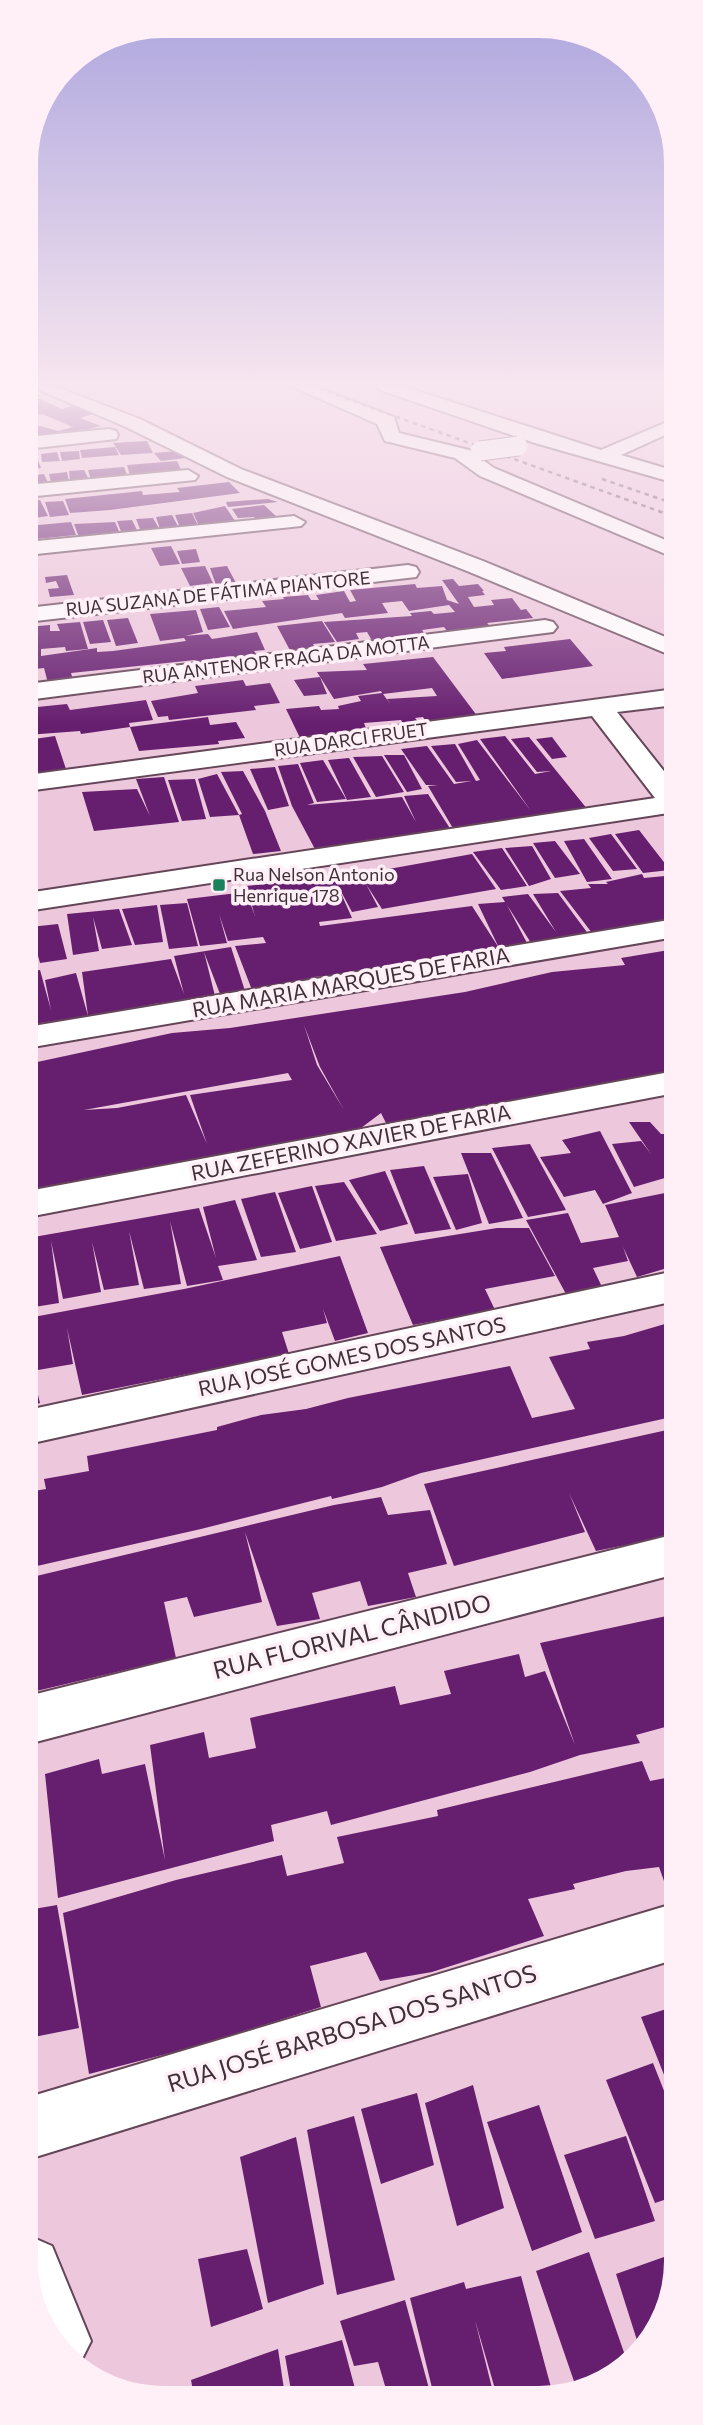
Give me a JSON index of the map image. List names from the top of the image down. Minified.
{"streets":{"street":["RUA SUZANA DE FÁTIMA PIANTORE","RUA ANTENOR FRAGA DA MOTTA","RUA DARCI FRUET","RUA MARIA MARQUES DE FARIA","RUA ZEFERINO XAVIER DE FARIA","RUA JOSÉ GOMES DOS SANTOS","RUA FLORIVAL CÂNDIDO","RUA JOSÉ BARBOSA DOS SANTOS"]},"places":{"transit":["Rua Nelson Antonio Henrique 178"]}}
